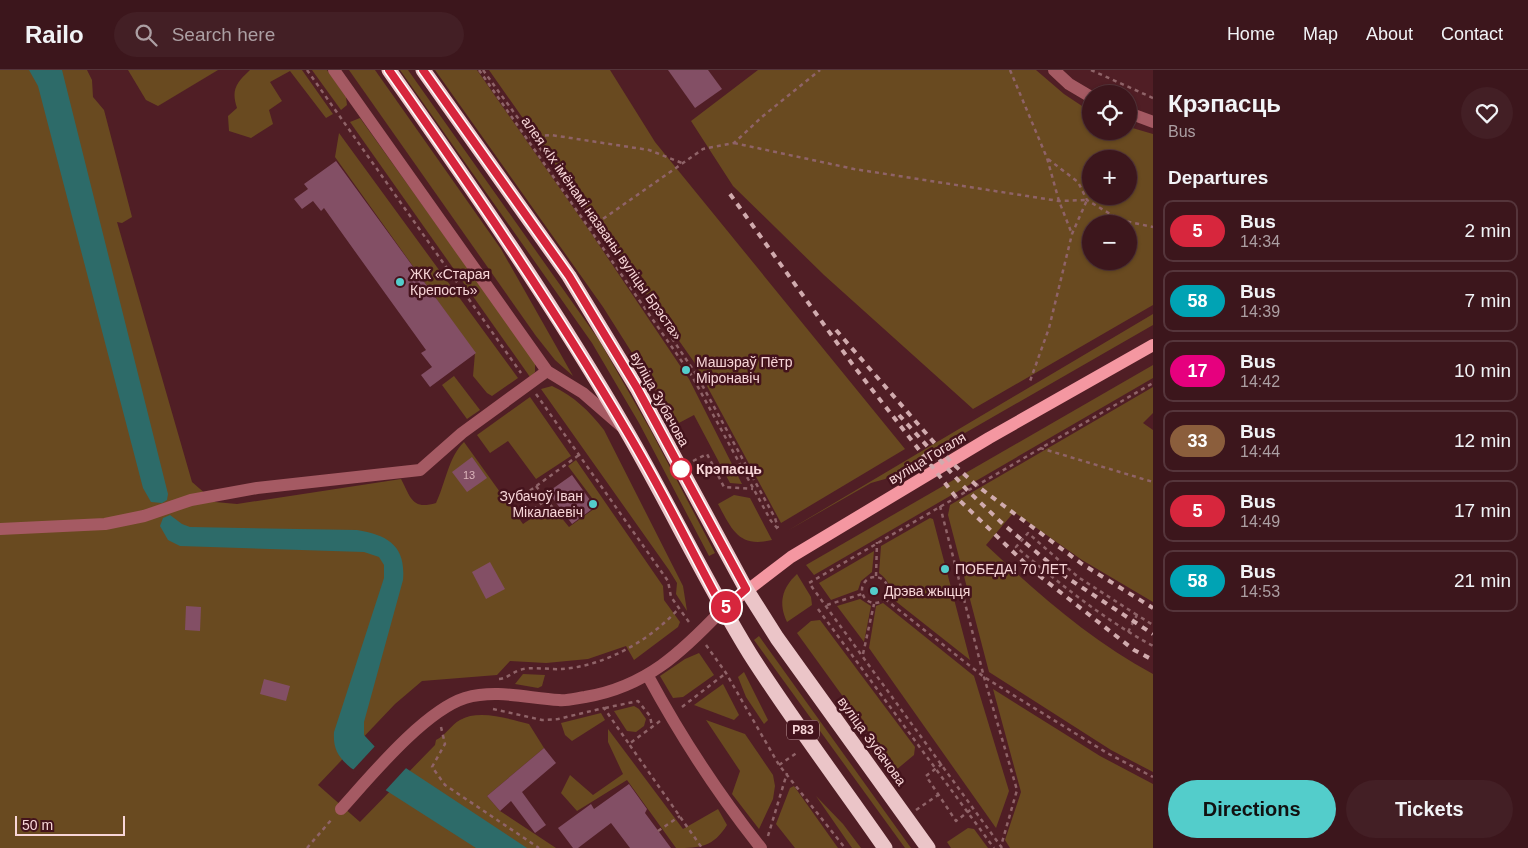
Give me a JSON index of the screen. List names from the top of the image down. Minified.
{"streets":{"highway":["вуліца Зубачова","Р83"],"main road":["вуліца Гогаля"],"path":["алея «Іх імёнамі названы вуліцы Брэста»"]},"crossings":[["вуліца Зубачова","вуліца Гогаля"],["вуліца Гогаля","Р83"]],"places":["ЖК «Старая Крепость»","Машэраў Пётр Міронавіч","Крэпасць","Зубачоў Іван Мікалаевіч","ПОБЕДА! 70 ЛЕТ","Дрэва жыцця"],"lines":["bus line 5"],"house_numbers":["13"],"scale_bar":"50 m","page":{"header":"Railo","search":"Search here","nav":["Home","Map","About","Contact"],"on_map":"5","heading":[["Крэпасць","Bus"],"Departures"],"map_buttons":["+","−"],"list":[{"mark":"5","name":"Bus","note":"14:34","value":"2 min"},{"mark":"58","name":"Bus","note":"14:39","value":"7 min"},{"mark":"17","name":"Bus","note":"14:42","value":"10 min"},{"mark":"33","name":"Bus","note":"14:44","value":"12 min"},{"mark":"5","name":"Bus","note":"14:49","value":"17 min"},{"mark":"58","name":"Bus","note":"14:53","value":"21 min"}],"buttons":["Directions","Tickets"],"scale":"50 m"}}
